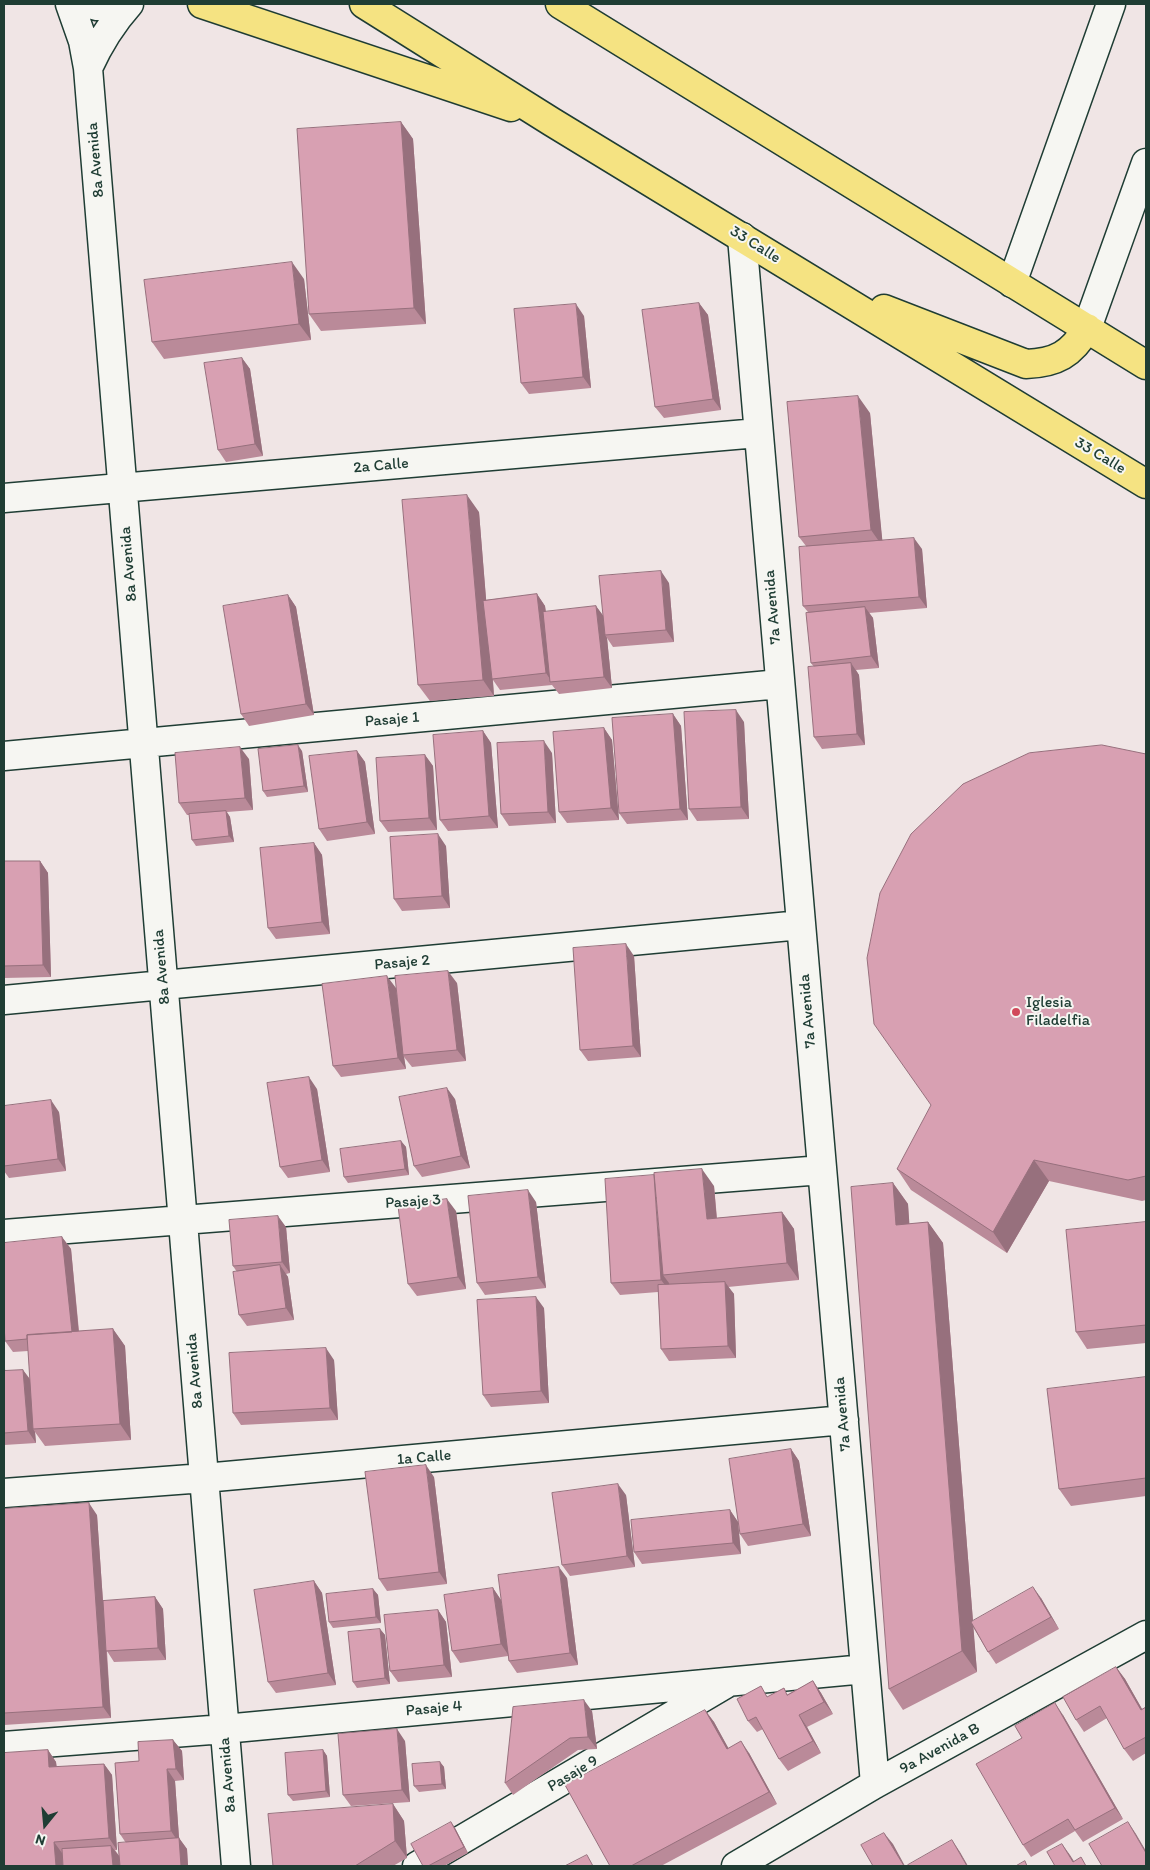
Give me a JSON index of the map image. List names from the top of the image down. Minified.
{"streets":{"main road":["33 Calle"],"street":["8a Avenida","2a Calle","7a Avenida","Pasaje 1","Pasaje 2","Pasaje 3","1a Calle","Pasaje 4","9a Avenida B","Pasaje 9"]},"crossings":[["8a Avenida","2a Calle"],["8a Avenida","Pasaje 1"],["8a Avenida","Pasaje 2"],["8a Avenida","Pasaje 3"],["8a Avenida","1a Calle"],["8a Avenida","Pasaje 4"],["33 Calle","7a Avenida"],["2a Calle","7a Avenida"],["7a Avenida","Pasaje 1"],["7a Avenida","Pasaje 2"],["7a Avenida","Pasaje 3"],["7a Avenida","1a Calle"],["7a Avenida","Pasaje 4"],["7a Avenida","9a Avenida B"],["Pasaje 4","Pasaje 9"]],"places":["Iglesia Filadelfia"],"north":"bottom"}
